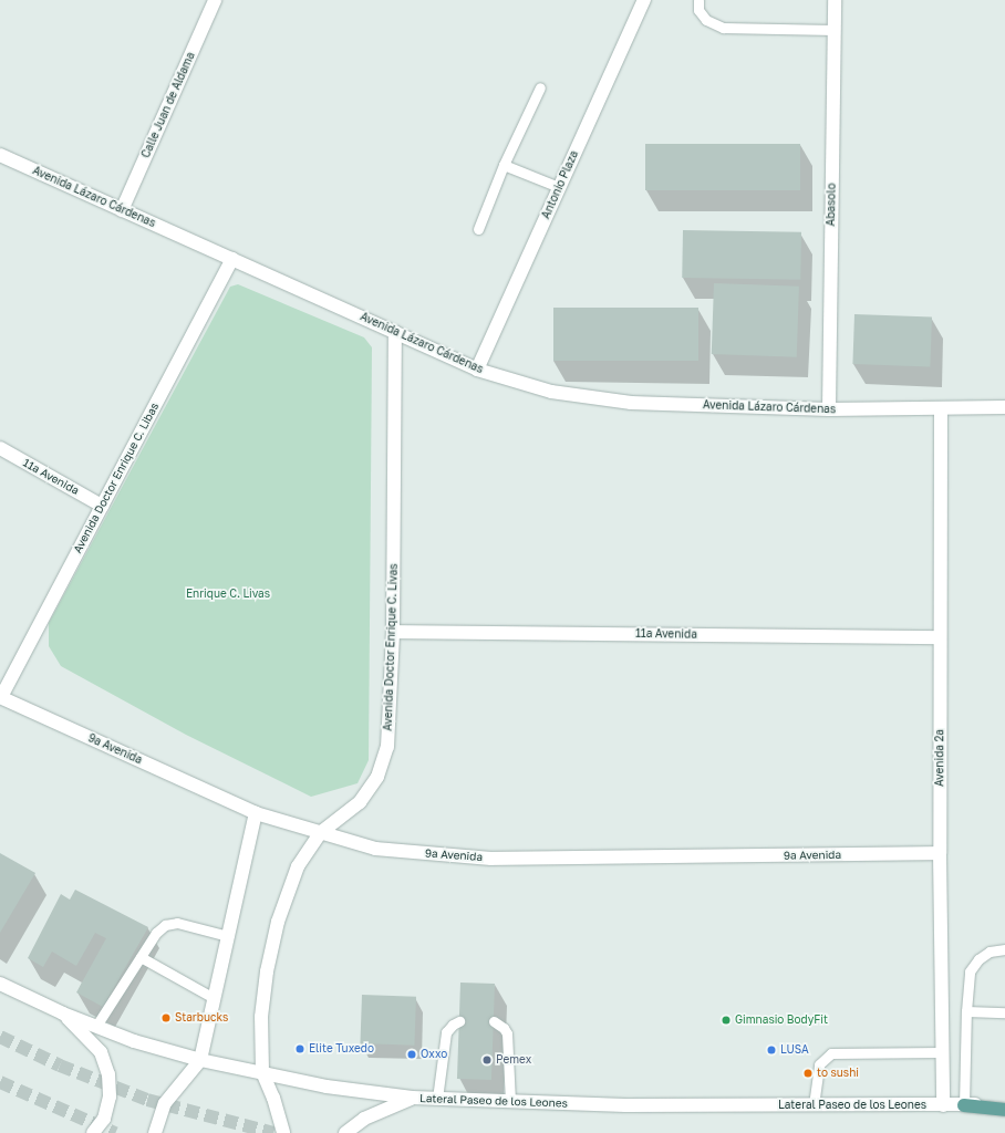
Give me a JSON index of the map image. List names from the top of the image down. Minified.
{"streets":{"street":["Calle Juan de Aldama","Antonio Plaza","Avenida Lázaro Cárdenas","Abasolo","11a Avenida","Avenida Doctor Enrique C. Libas","Avenida Doctor Enrique C. Livas","9a Avenida","Avenida 2a","Lateral Paseo de los Leones"]},"crossings":[["Calle Juan de Aldama","Avenida Lázaro Cárdenas"],["Antonio Plaza","Avenida Lázaro Cárdenas"],["Avenida Lázaro Cárdenas","Abasolo"],["Avenida Lázaro Cárdenas","Avenida Doctor Enrique C. Libas"],["Avenida Lázaro Cárdenas","Avenida Doctor Enrique C. Livas"],["Avenida Lázaro Cárdenas","Avenida 2a"],["11a Avenida","Avenida Doctor Enrique C. Libas"],["11a Avenida","Avenida Doctor Enrique C. Livas"],["11a Avenida","Avenida 2a"],["Avenida Doctor Enrique C. Libas","9a Avenida"],["Avenida Doctor Enrique C. Livas","9a Avenida"],["Avenida Doctor Enrique C. Livas","Lateral Paseo de los Leones"],["9a Avenida","Avenida 2a"],["Avenida 2a","Lateral Paseo de los Leones"]],"parks":["Enrique C. Livas"],"places":["Starbucks","Gimnasio BodyFit","Elite Tuxedo","LUSA","Oxxo","Pemex","to sushi"]}
